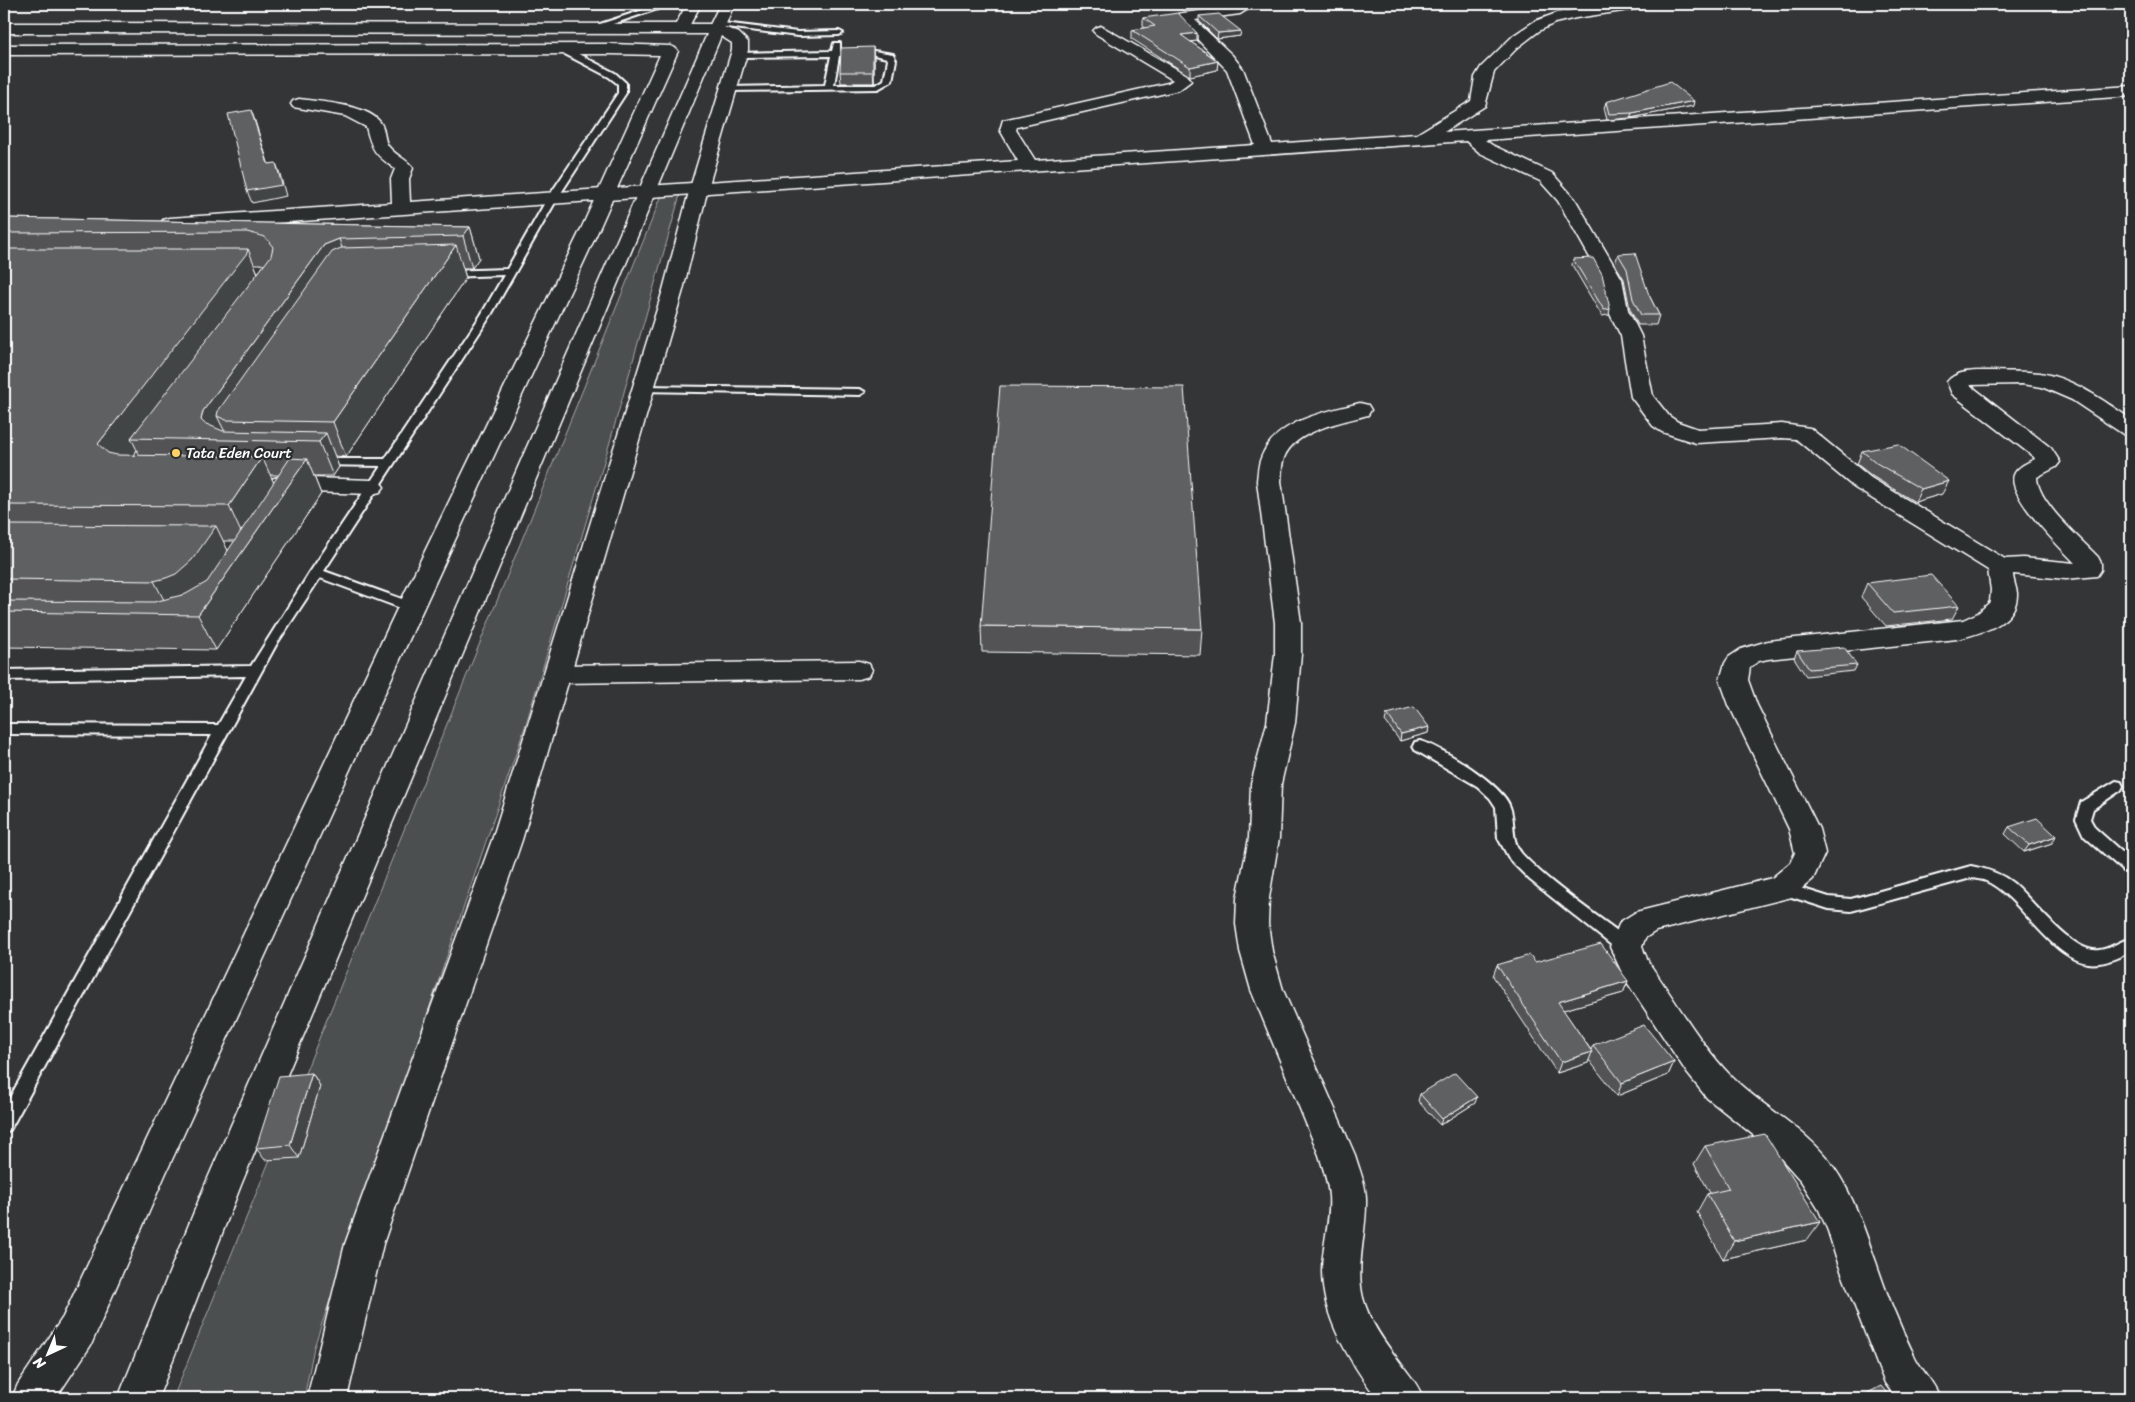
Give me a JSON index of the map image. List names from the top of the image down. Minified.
{"places":["Tata Eden Court"],"north":"bottom left"}
